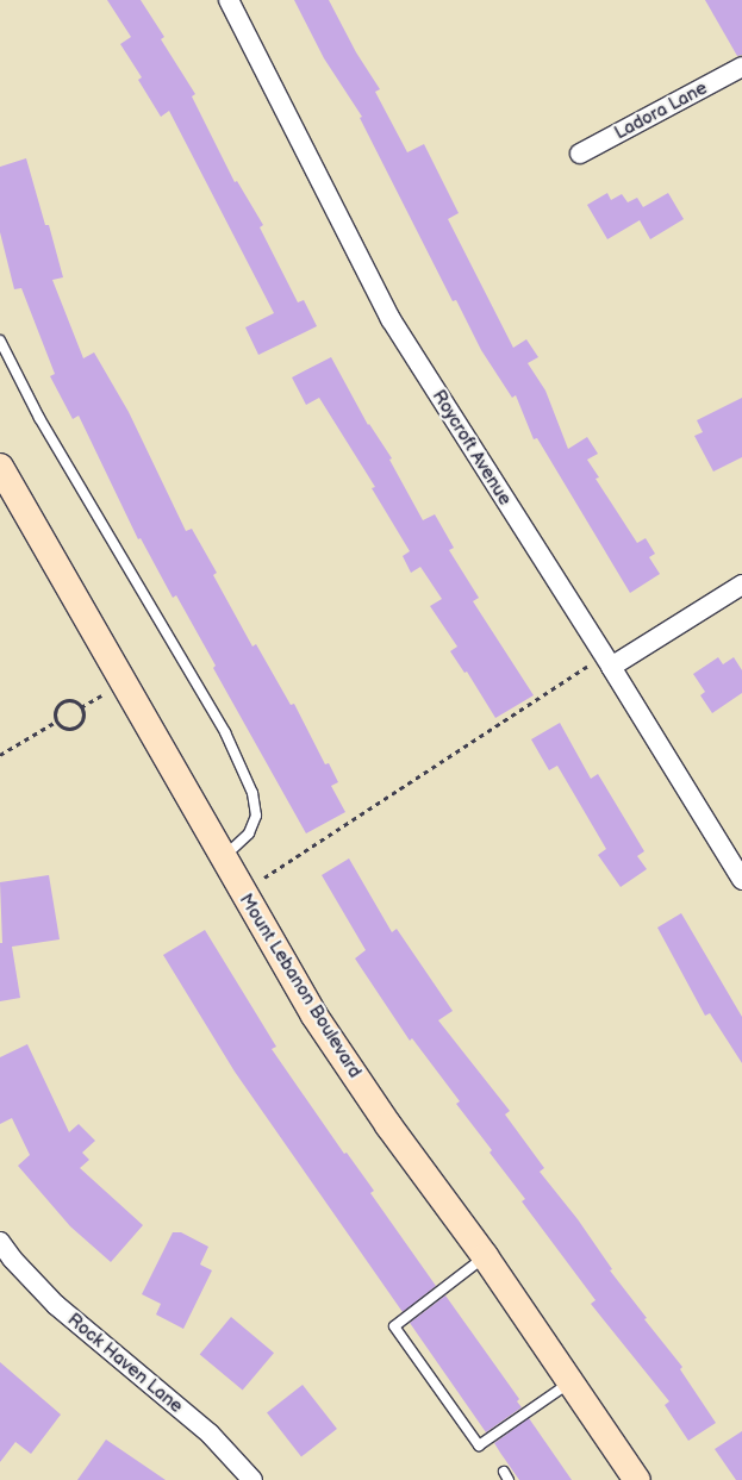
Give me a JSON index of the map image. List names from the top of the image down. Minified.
{"streets":{"street":["Ladora Lane","Roycroft Avenue","Mount Lebanon Boulevard","Rock Haven Lane"]}}
